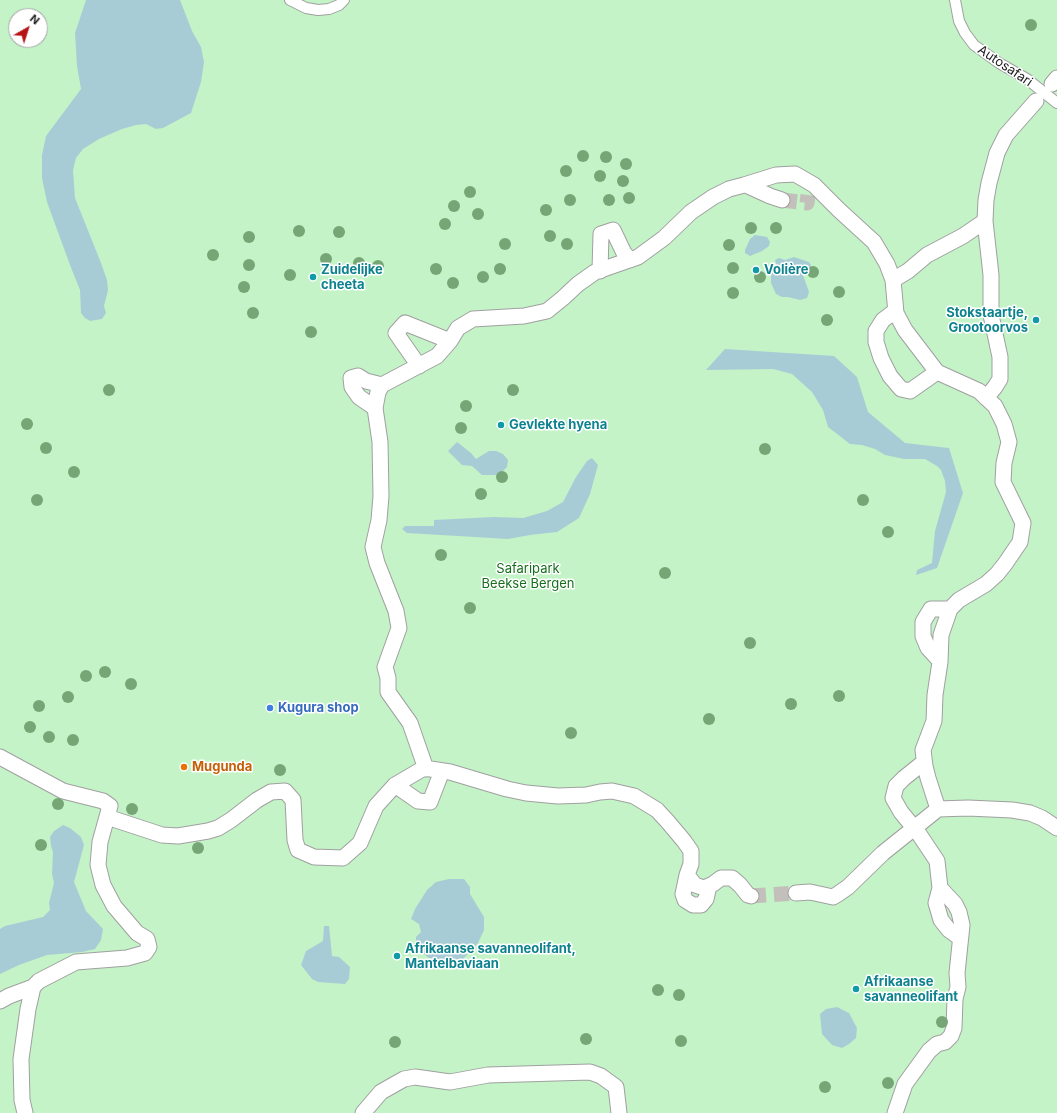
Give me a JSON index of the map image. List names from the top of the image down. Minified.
{"streets":{"lane":["Autosafari"]},"parks":["Safaripark Beekse Bergen"],"places":["Volière","Zuidelijke cheeta","Stokstaartje, Grootoorvos","Gevlekte hyena","Kugura shop","Mugunda","Afrikaanse savanneolifant, Mantelbaviaan","Afrikaanse savanneolifant"],"north":"top right"}
